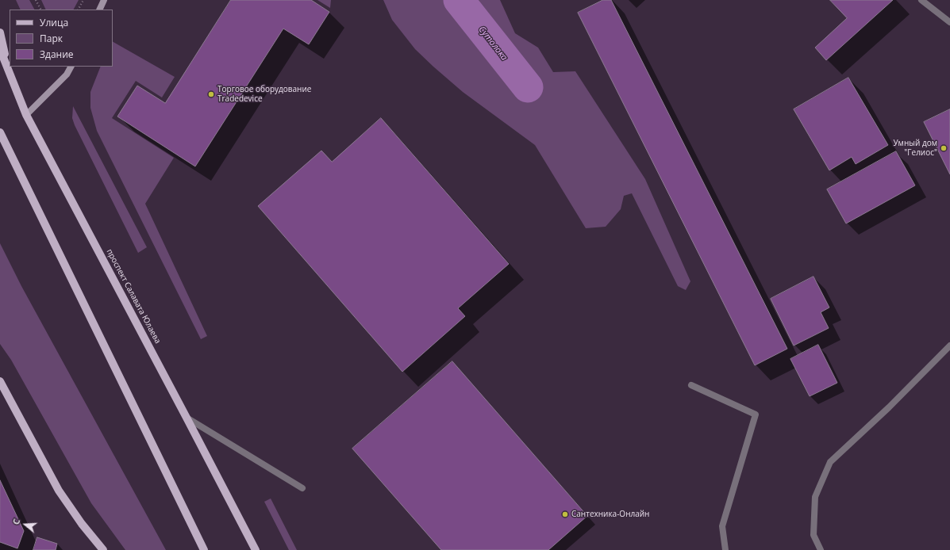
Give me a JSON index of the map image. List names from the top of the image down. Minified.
{"streets":{"main road":["проспект Салавата Юлаева"]},"water":["Сутолока"],"places":["Торговое оборудование Tradedevice","Умный дом \"Гелиос\"","Сантехника-Онлайн"],"legend":["Улица","Парк","Здание"],"north":"left"}
